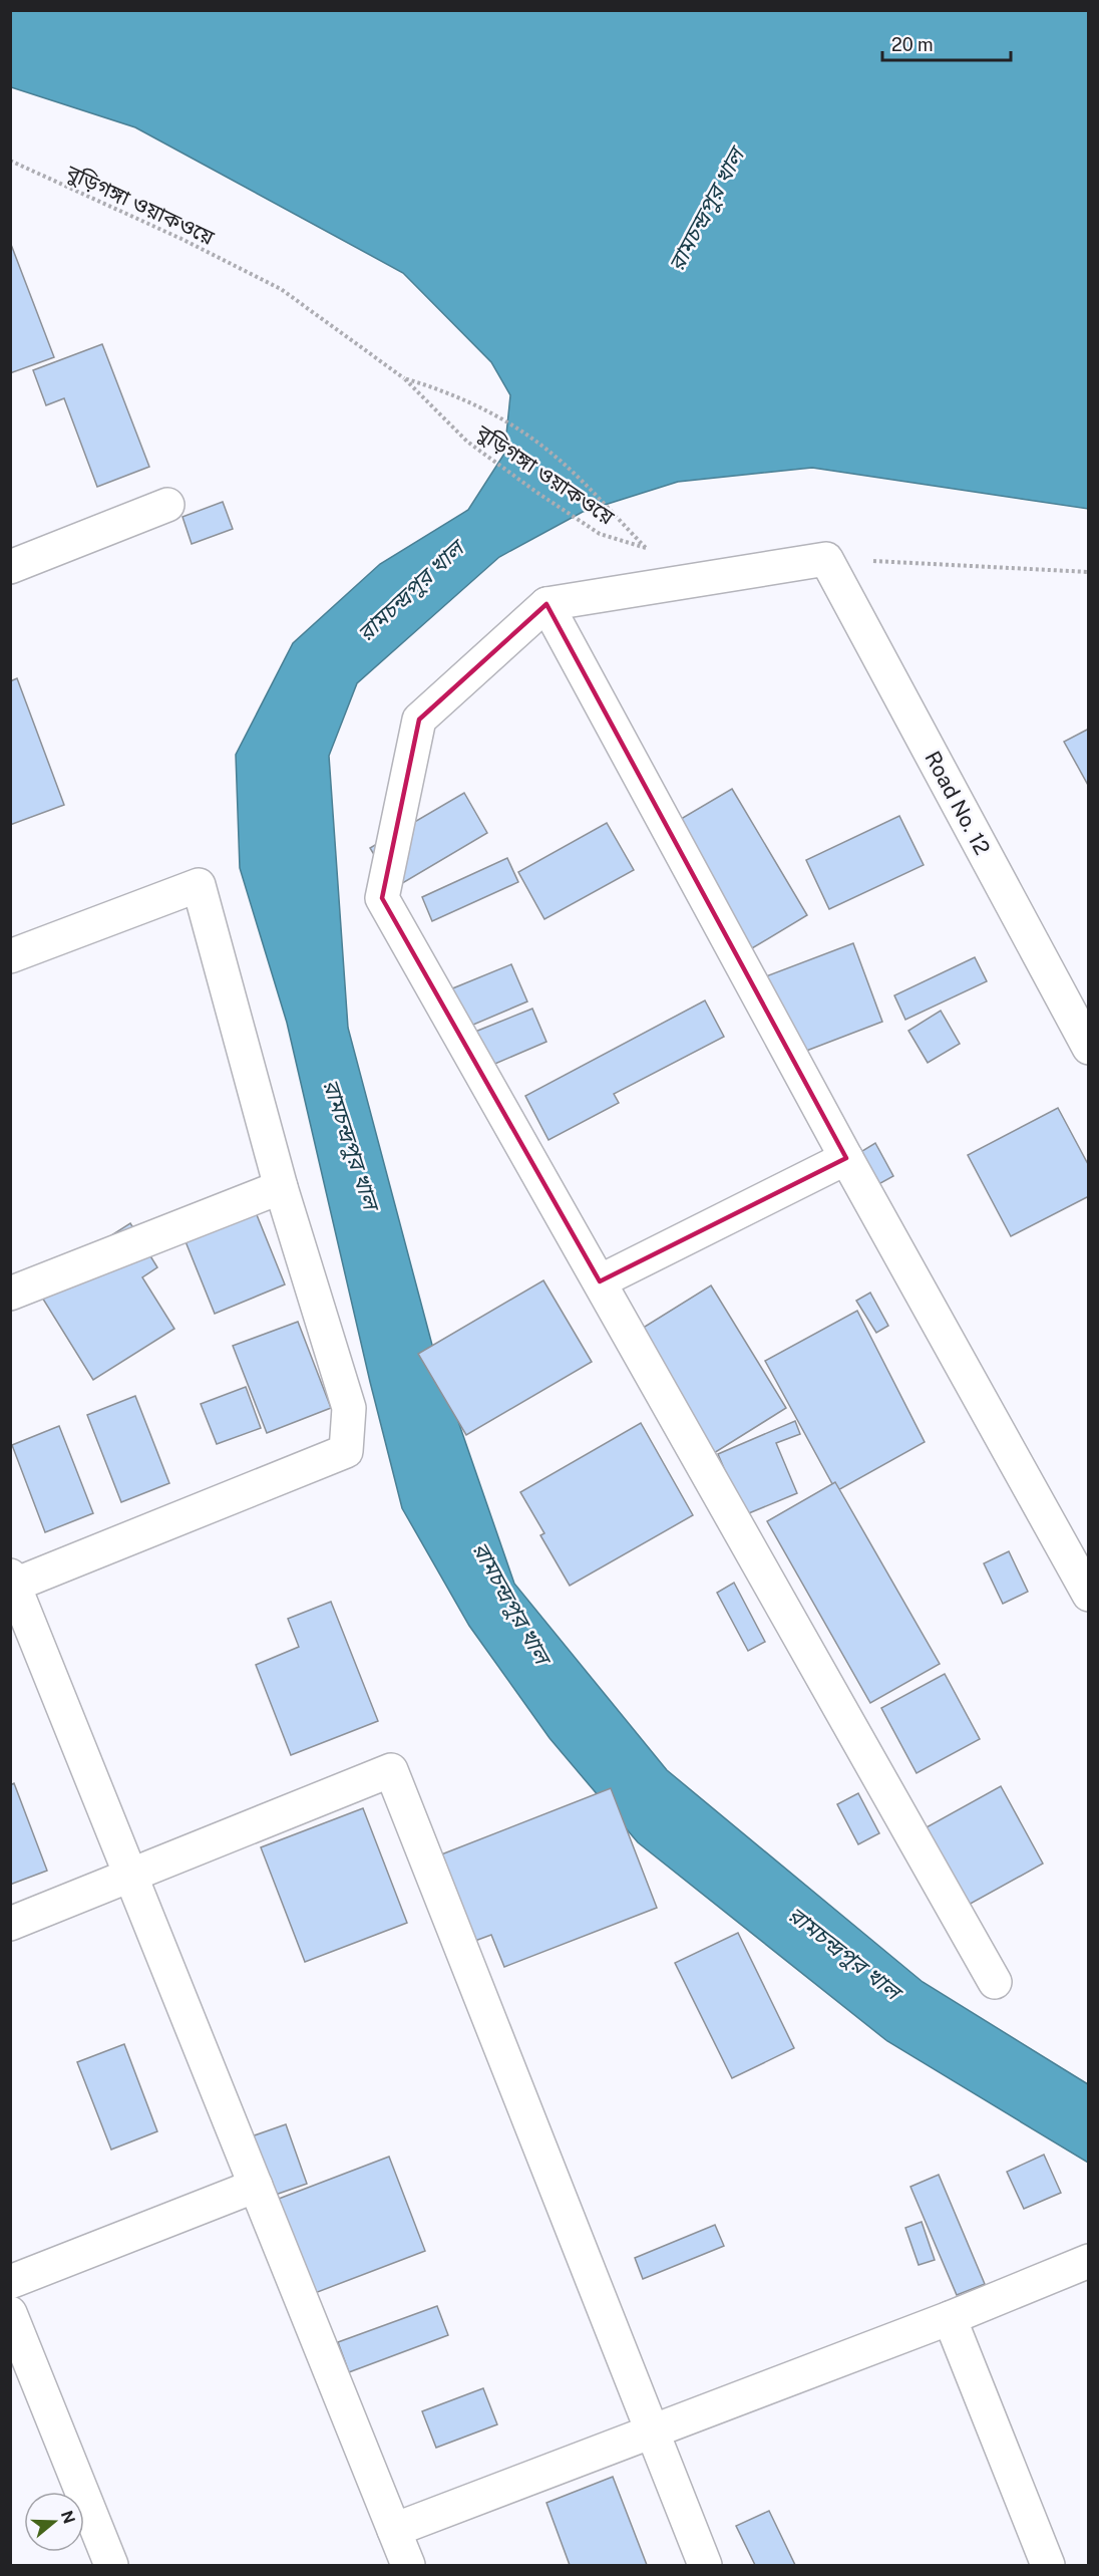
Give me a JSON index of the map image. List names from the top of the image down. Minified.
{"streets":{"street":["Road No. 12"],"path":["বুড়িগঙ্গা ওয়াকওয়ে"]},"water":["রামচন্দ্রপুর খাল"],"scale_bar":"20 m","north":"right"}
